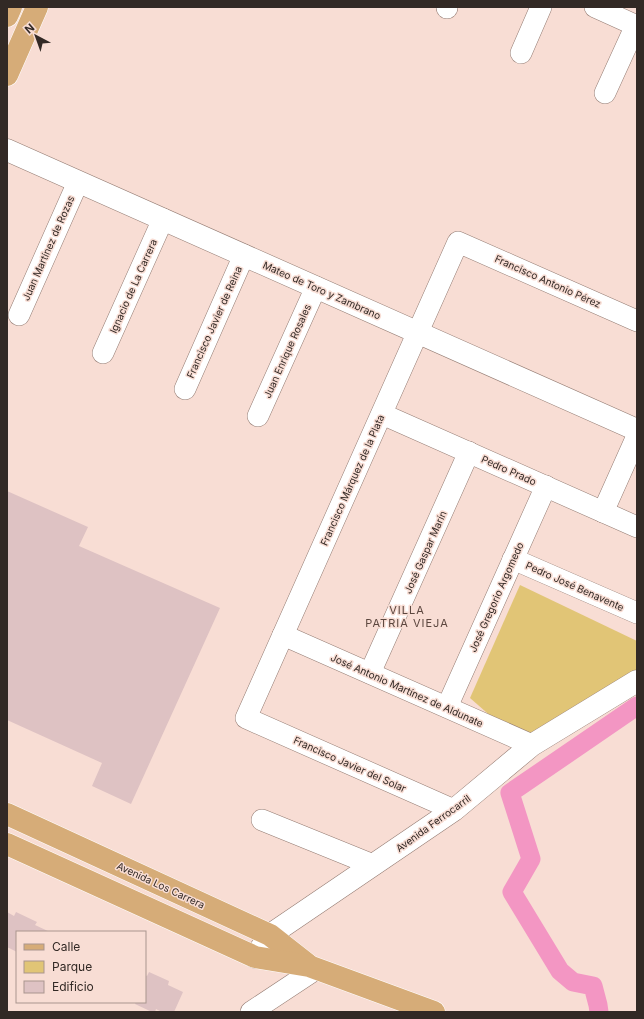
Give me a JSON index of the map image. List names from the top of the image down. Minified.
{"streets":{"main road":["Avenida Los Carrera"],"street":["Juan Martínez de Rozas","Francisco Antonio Pérez","Ignacio de La Carrera","Mateo de Toro y Zambrano","Francisco Javier de Reina","Juan Enrique Rosales","Pedro Prado","Francisco Márquez de la Plata","José Gaspar Marín","Pedro José Benavente","José Gregorio Argomedo","José Antonio Martínez de Aldunate","Francisco Javier del Solar","Avenida Ferrocarril"]},"crossings":[["Juan Martínez de Rozas","Mateo de Toro y Zambrano"],["Francisco Antonio Pérez","Francisco Márquez de la Plata"],["Ignacio de La Carrera","Mateo de Toro y Zambrano"],["Mateo de Toro y Zambrano","Francisco Javier de Reina"],["Mateo de Toro y Zambrano","Juan Enrique Rosales"],["Mateo de Toro y Zambrano","Francisco Márquez de la Plata"],["Pedro Prado","Francisco Márquez de la Plata"],["Pedro Prado","José Gaspar Marín"],["Pedro Prado","José Gregorio Argomedo"],["Francisco Márquez de la Plata","José Antonio Martínez de Aldunate"],["Francisco Márquez de la Plata","Francisco Javier del Solar"],["José Gaspar Marín","José Antonio Martínez de Aldunate"],["Pedro José Benavente","José Gregorio Argomedo"],["José Gregorio Argomedo","José Antonio Martínez de Aldunate"],["José Antonio Martínez de Aldunate","Avenida Ferrocarril"],["Francisco Javier del Solar","Avenida Ferrocarril"],["Avenida Ferrocarril","Avenida Los Carrera"]],"districts":["VILLA PATRIA VIEJA"],"legend":["Calle","Parque","Edificio"],"north":"top left"}
